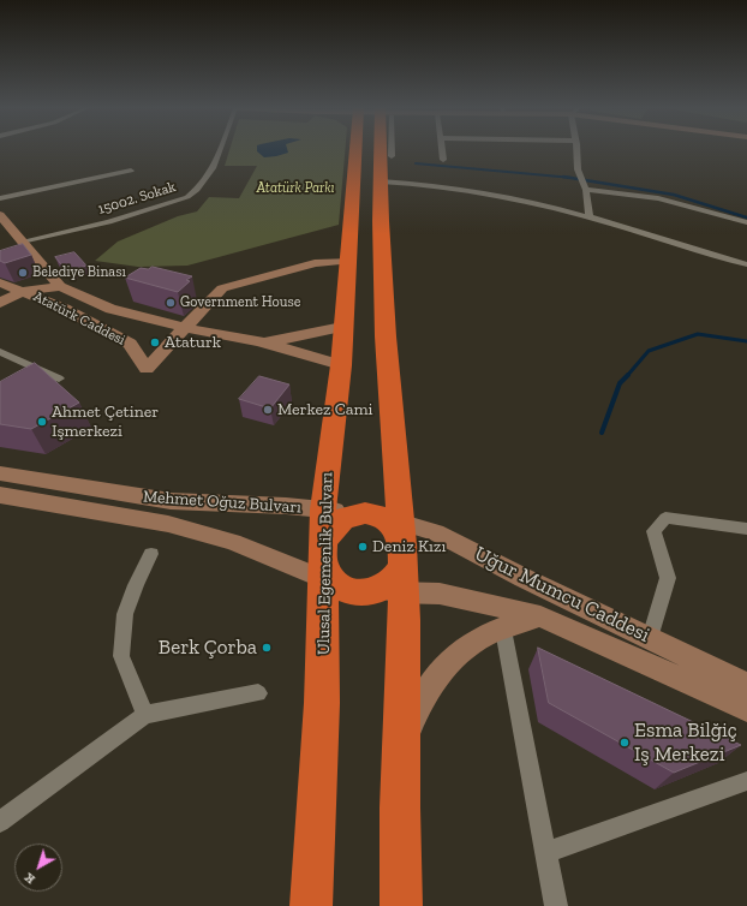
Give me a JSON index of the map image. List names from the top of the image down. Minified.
{"streets":{"highway":["Ulusal Egemenlik Bulvarı"],"street":["15002. Sokak","Atatürk Caddesi","Mehmet Oğuz Bulvarı","Uğur Mumcu Caddesi"]},"crossings":[["Mehmet Oğuz Bulvarı","Ulusal Egemenlik Bulvarı"],["Mehmet Oğuz Bulvarı","Uğur Mumcu Caddesi"],["Ulusal Egemenlik Bulvarı","Uğur Mumcu Caddesi"]],"parks":["Atatürk Parkı"],"places":["Belediye Binası","Government House","Ataturk","Merkez Cami","Ahmet Çetiner Işmerkezi","Deniz Kızı","Berk Çorba","Esma Bilğiç Iş Merkezi"],"north":"bottom left"}
